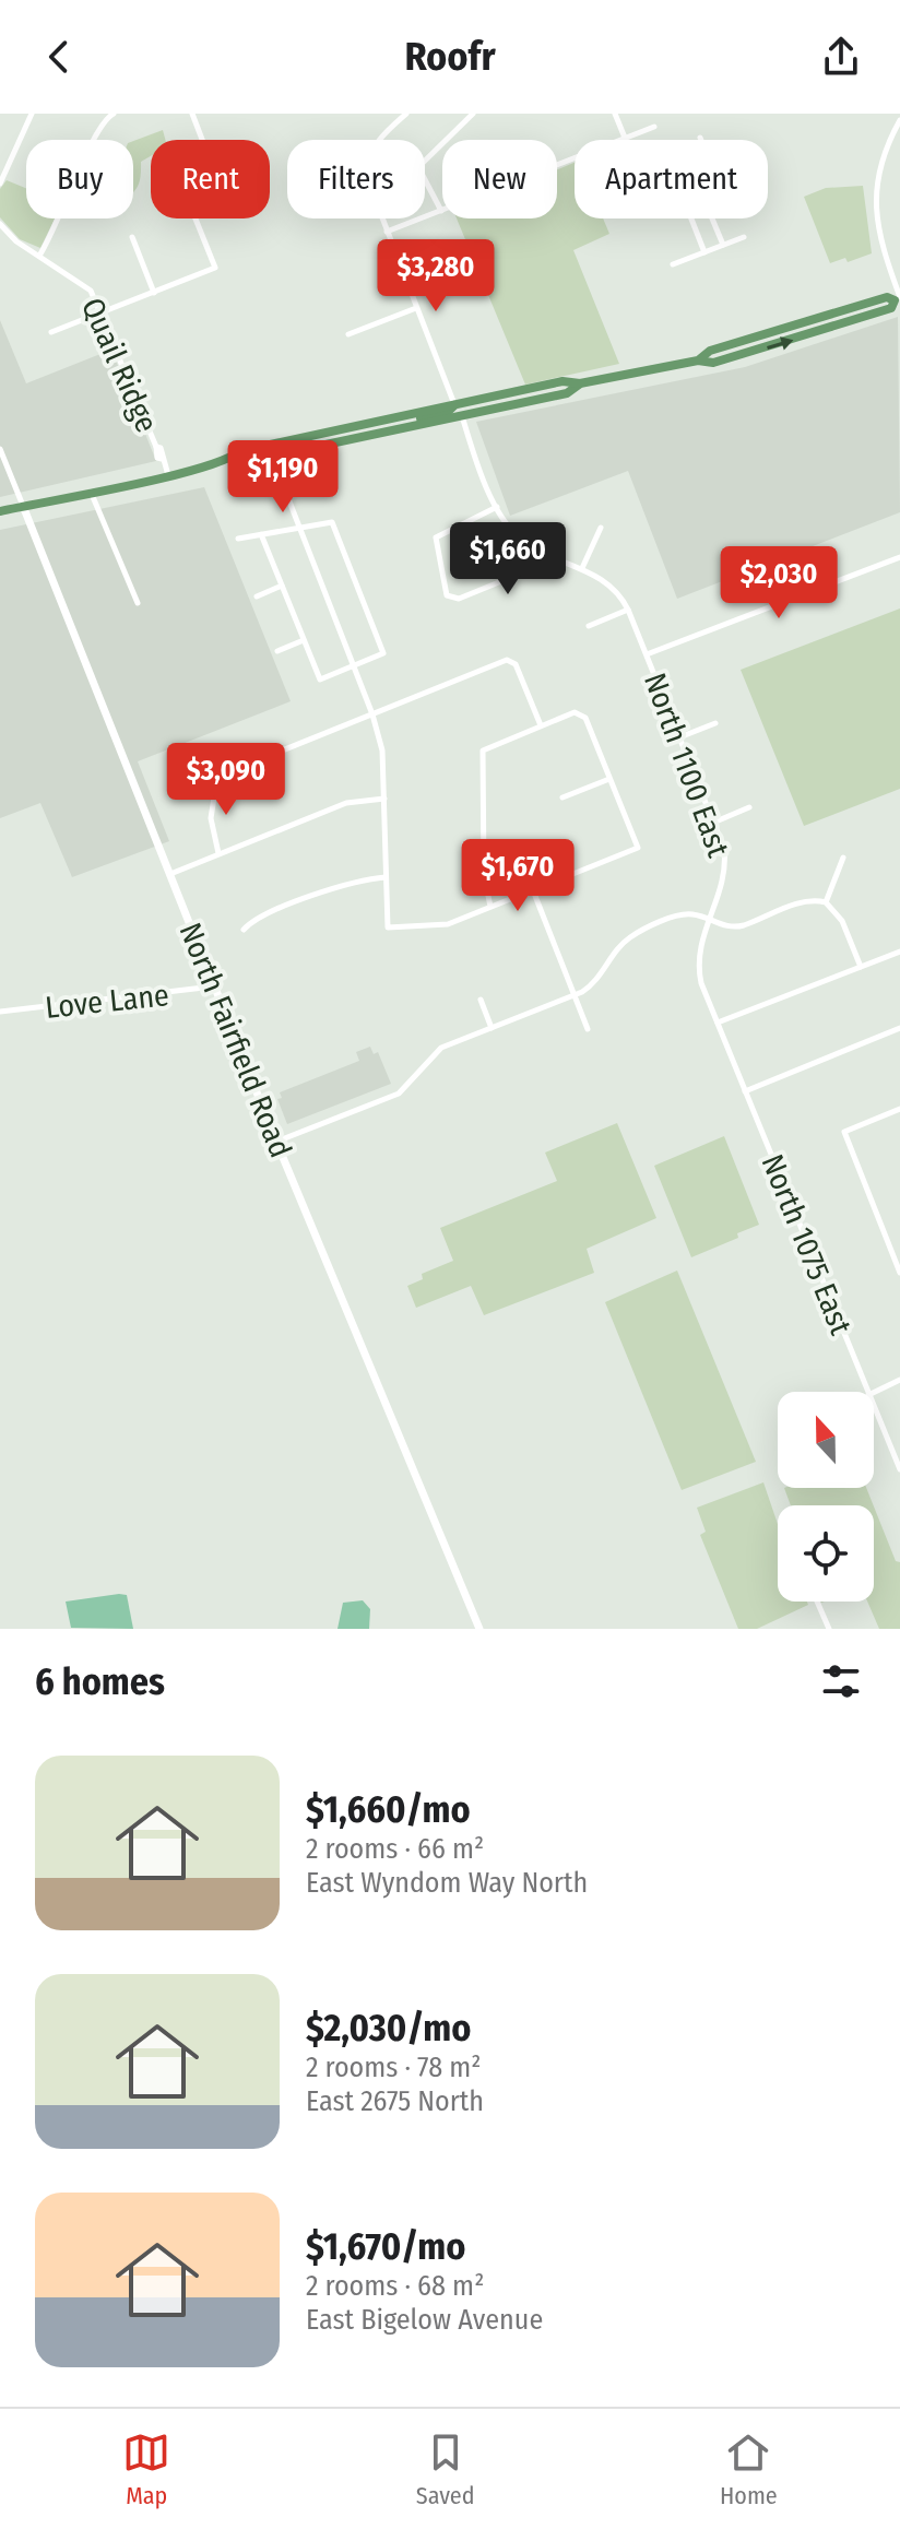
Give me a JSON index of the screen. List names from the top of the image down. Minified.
{"streets":{"main road":["North Fairfield Road"],"street":["Quail Ridge","North 1100 East","Love Lane","North 1075 East"]},"crossings":[["North 1100 East","North 1075 East"],["Love Lane","North Fairfield Road"]],"north":"top","page":{"header":"Roofr","chip":["Buy","Rent","Filters","New","Apartment"],"price":["$3,280","$1,190","$1,660","$2,030","$3,090","$1,670"],"heading":"6 homes","list":[{"name":"$1,660/mo","note":"2 rooms · 66 m² · East Wyndom Way North"},{"name":"$2,030/mo","note":"2 rooms · 78 m² · East 2675 North"},{"name":"$1,670/mo","note":"2 rooms · 68 m² · East Bigelow Avenue"}],"tabs":["Map","Saved","Home"]}}
